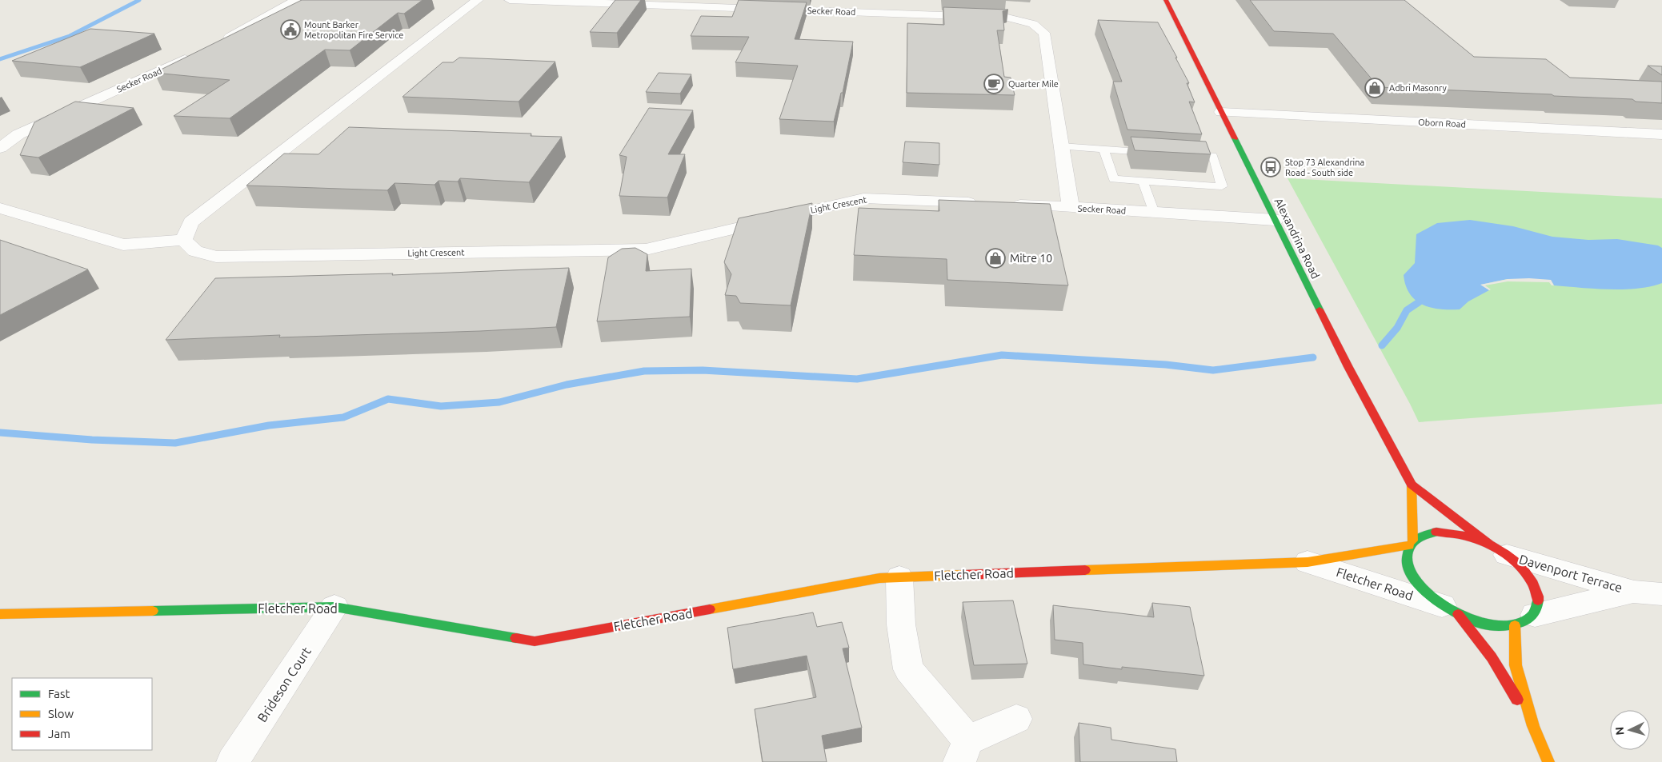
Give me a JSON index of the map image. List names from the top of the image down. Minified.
{"streets":{"main road":["Alexandrina Road","Fletcher Road"],"street":["Secker Road","Oborn Road","Light Crescent","Davenport Terrace","Brideson Court"]},"crossings":[["Secker Road","Alexandrina Road"],["Oborn Road","Alexandrina Road"],["Alexandrina Road","Davenport Terrace"],["Alexandrina Road","Fletcher Road"],["Davenport Terrace","Fletcher Road"],["Fletcher Road","Brideson Court"]],"places":{"public building":["Mount Barker Metropolitan Fire Service"],"cafe":["Quarter Mile"],"shop":["Adbri Masonry","Mitre 10"],"bus stop":["Stop 73 Alexandrina Road - South side"]},"legend":["Fast","Slow","Jam"],"north":"left"}
